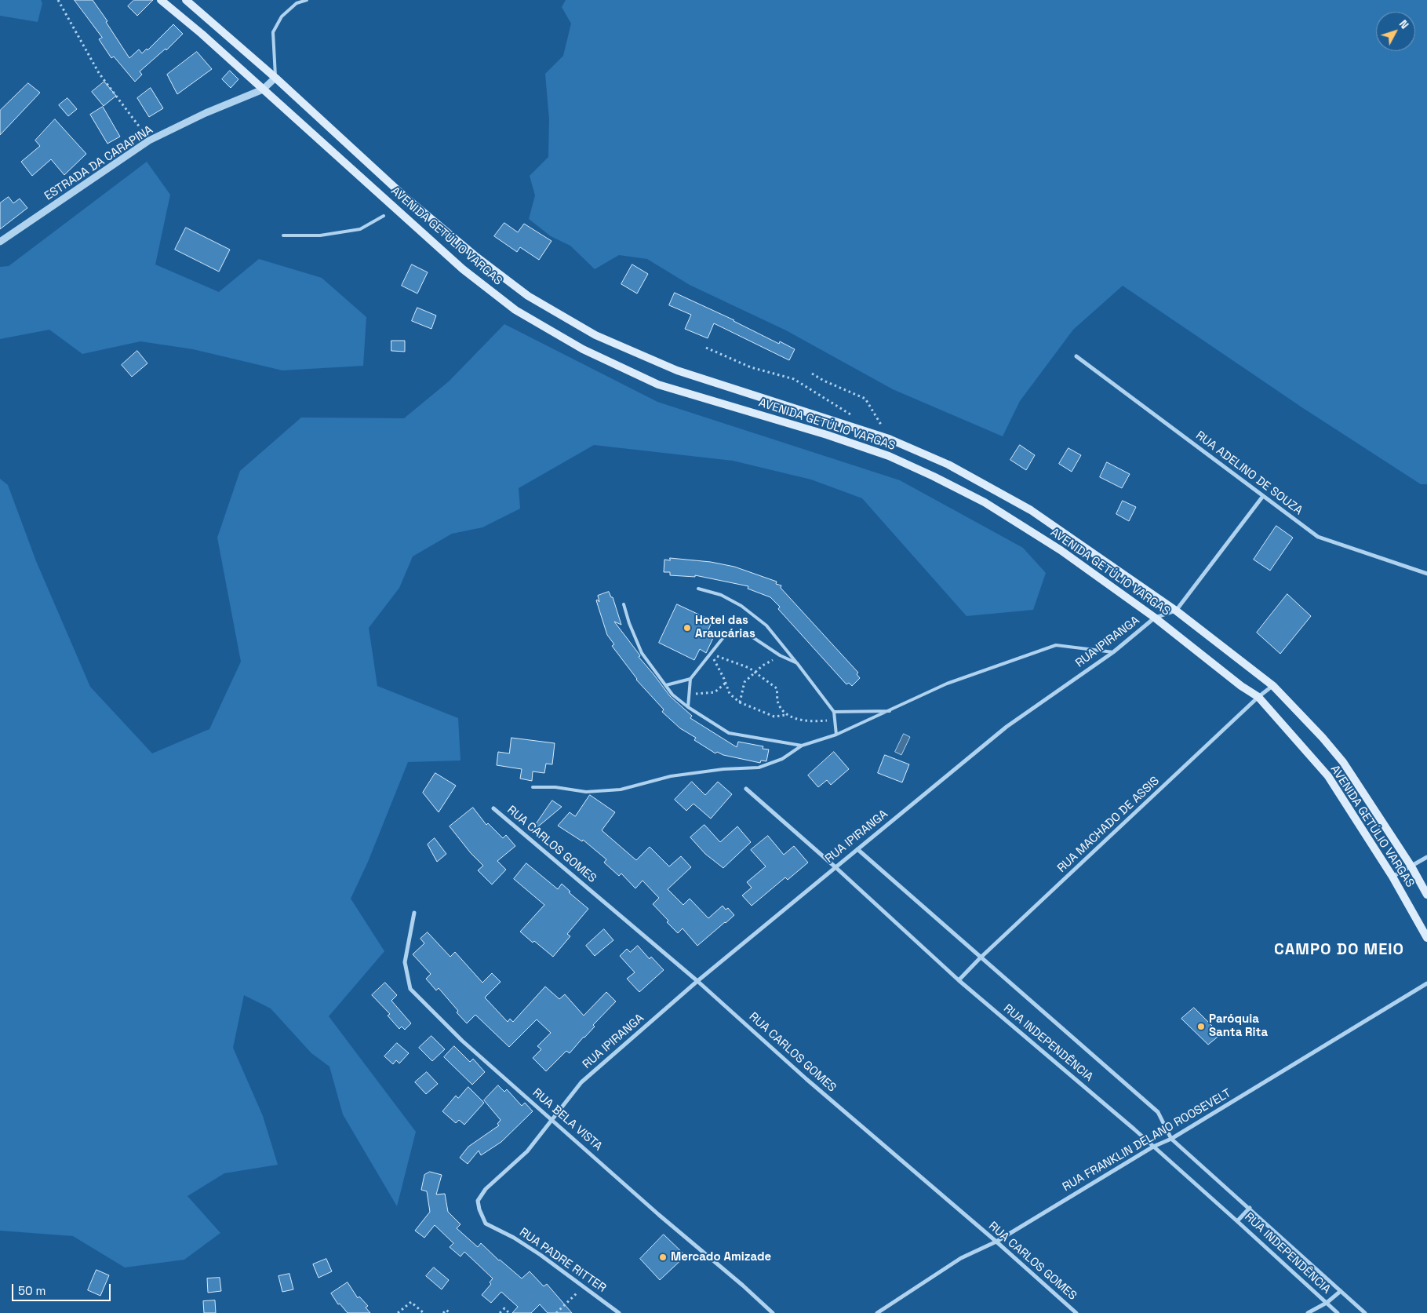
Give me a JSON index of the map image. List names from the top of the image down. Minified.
{"streets":{"main road":["AVENIDA GETÚLIO VARGAS"],"street":["ESTRADA DA CARAPINA","RUA ADELINO DE SOUZA","RUA IPIRANGA","RUA MACHADO DE ASSIS","RUA CARLOS GOMES","RUA INDEPENDÊNCIA","RUA BELA VISTA","RUA FRANKLIN DELANO ROOSEVELT","RUA PADRE RITTER"]},"crossings":[["ESTRADA DA CARAPINA","AVENIDA GETÚLIO VARGAS"],["AVENIDA GETÚLIO VARGAS","RUA IPIRANGA"],["AVENIDA GETÚLIO VARGAS","RUA MACHADO DE ASSIS"],["RUA IPIRANGA","RUA CARLOS GOMES"],["RUA IPIRANGA","RUA INDEPENDÊNCIA"],["RUA IPIRANGA","RUA BELA VISTA"],["RUA IPIRANGA","RUA PADRE RITTER"],["RUA MACHADO DE ASSIS","RUA INDEPENDÊNCIA"],["RUA CARLOS GOMES","RUA FRANKLIN DELANO ROOSEVELT"],["RUA INDEPENDÊNCIA","RUA FRANKLIN DELANO ROOSEVELT"]],"districts":["CAMPO DO MEIO"],"places":["Hotel das Araucárias","Paróquia Santa Rita","Mercado Amizade"],"scale_bar":"50 m","north":"top right"}
